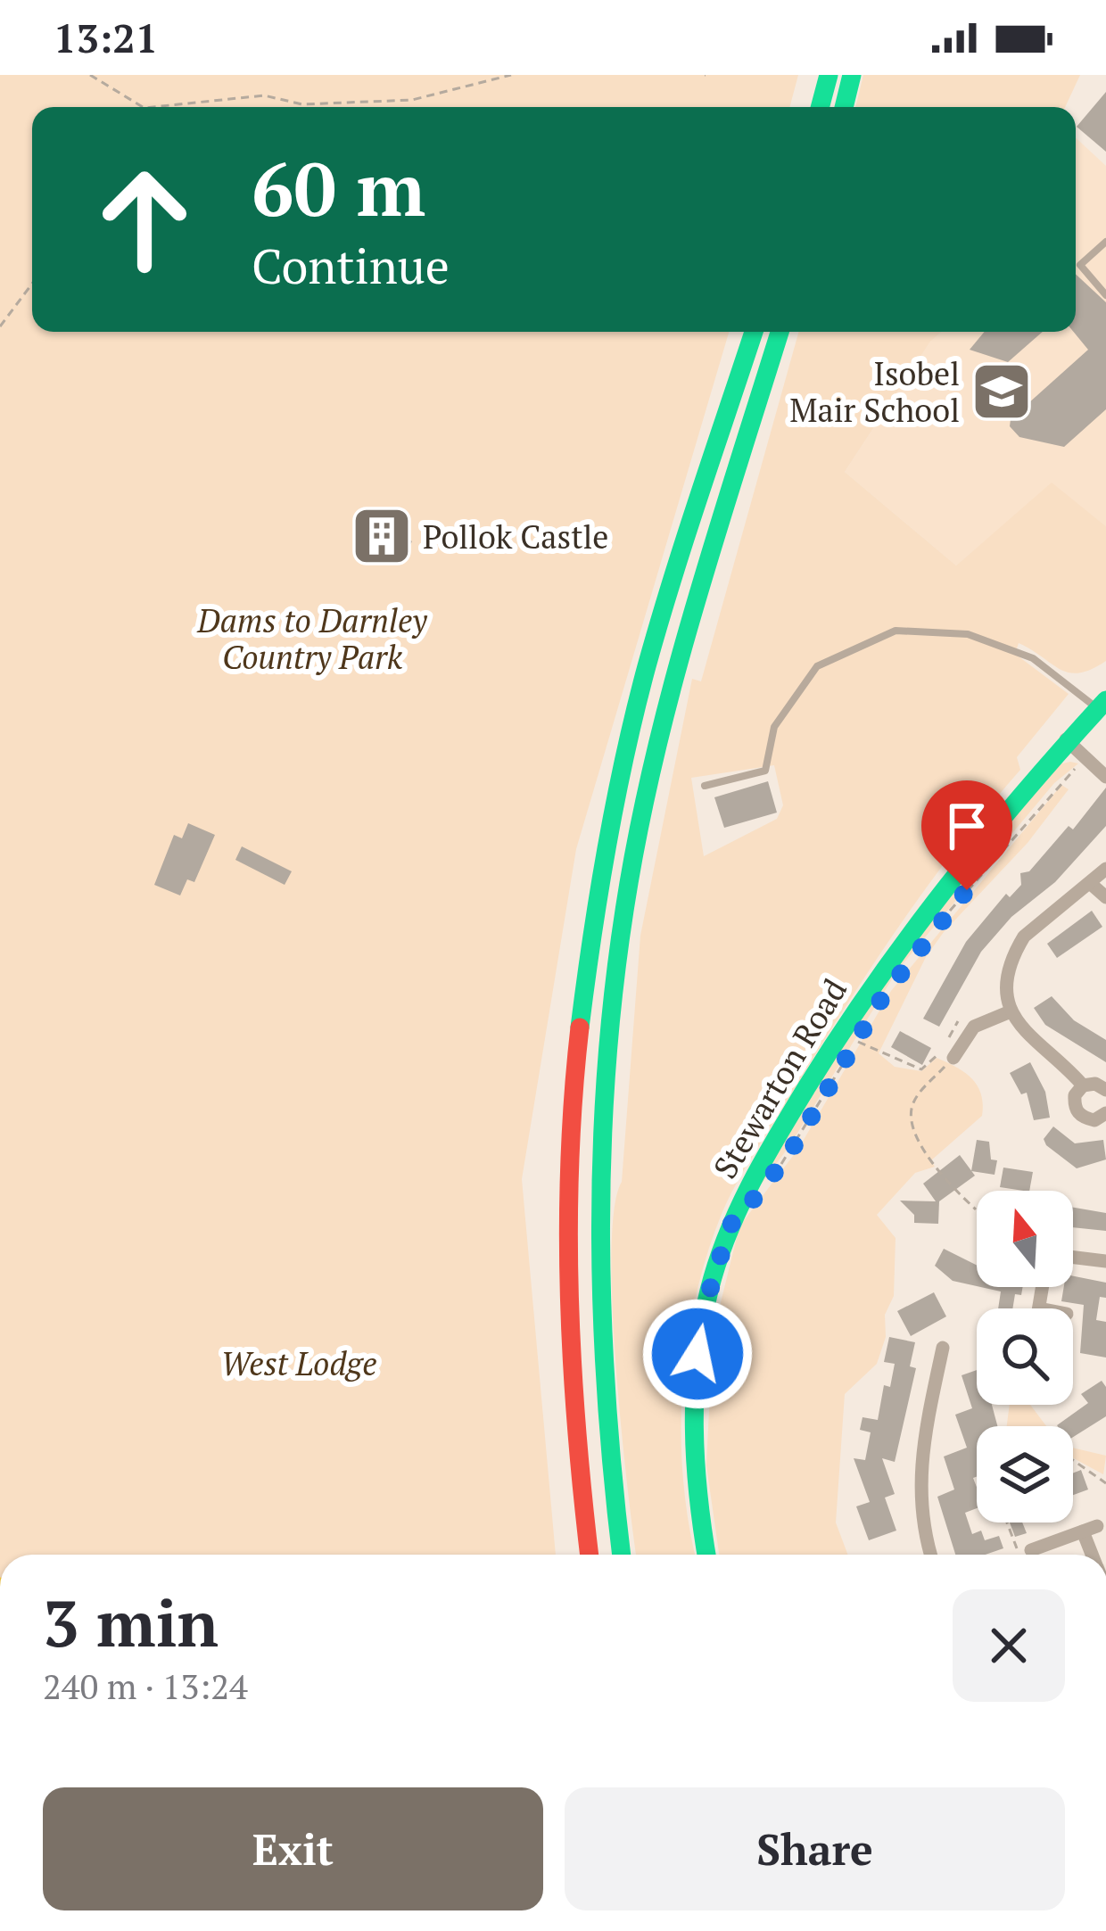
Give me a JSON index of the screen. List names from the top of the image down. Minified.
{"streets":{"main road":["Stewarton Road"]},"parks":["Dams to Darnley Country Park","West Lodge"],"places":{"school or university":["Isobel Mair School"],"building":["Pollok Castle"]},"north":"top","page":{"status":"13:21","turn":["60 m","Continue"],"heading":["3 min","240 m · 13:24"],"buttons":["Exit","Share"]}}
